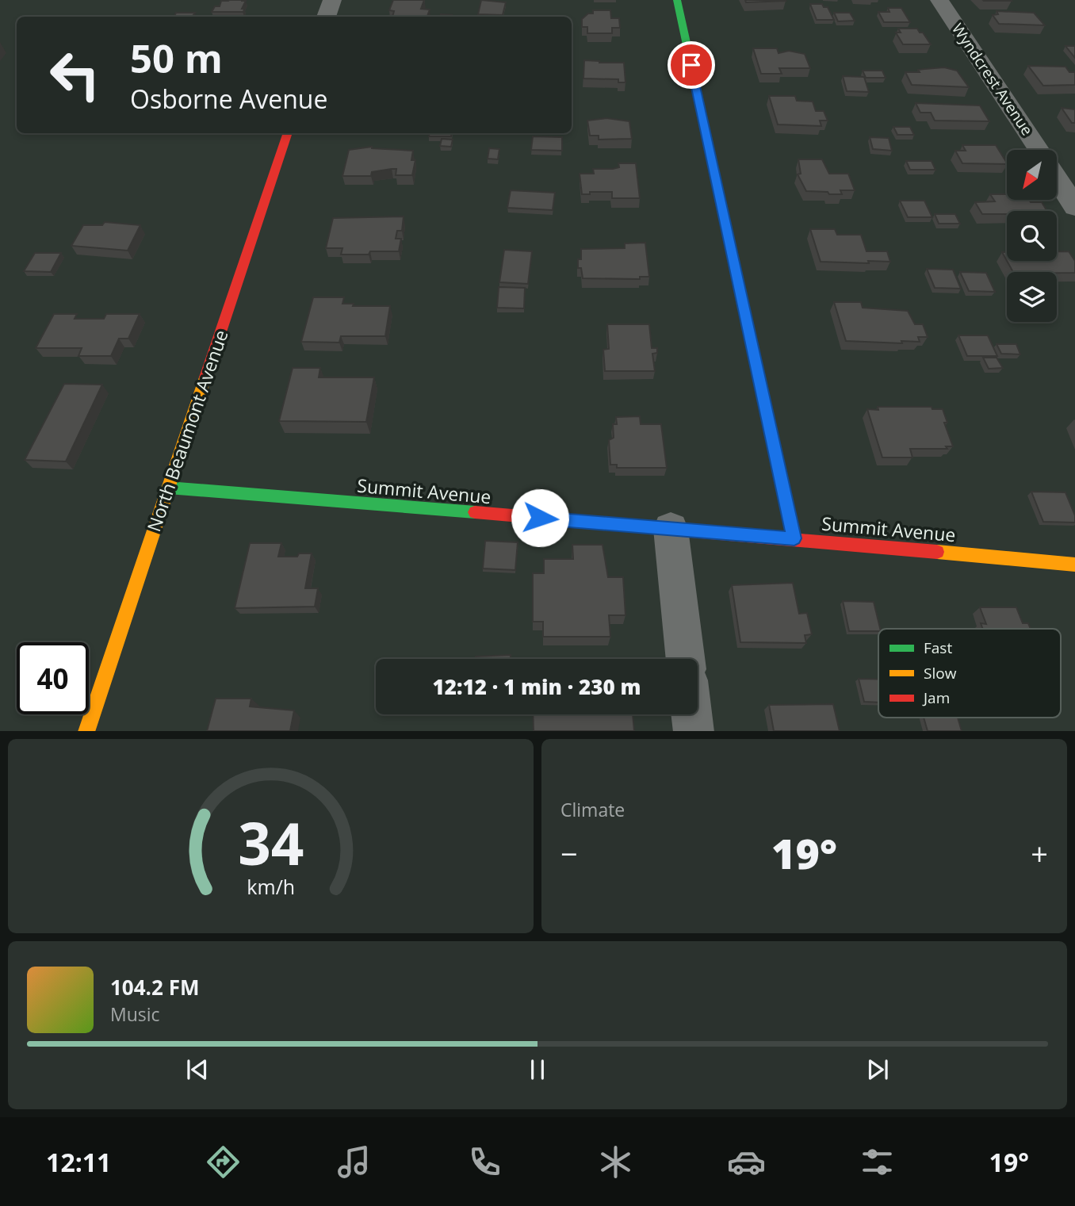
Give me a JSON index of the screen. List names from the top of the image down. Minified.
{"streets":{"street":["Wyndcrest Avenue","North Beaumont Avenue","Summit Avenue"]},"crossings":[["North Beaumont Avenue","Summit Avenue"]],"legend":["Fast","Slow","Jam"],"north":"bottom left","page":{"turn":["50 m","Osborne Avenue"],"limit":"40","trip":"12:12 · 1 min · 230 m","tile":"Climate","heat":["−","19°","+"],"song":["104.2 FM","Music"],"tabs":["12:11","19°"],"gauge":["34","km/h"]}}
